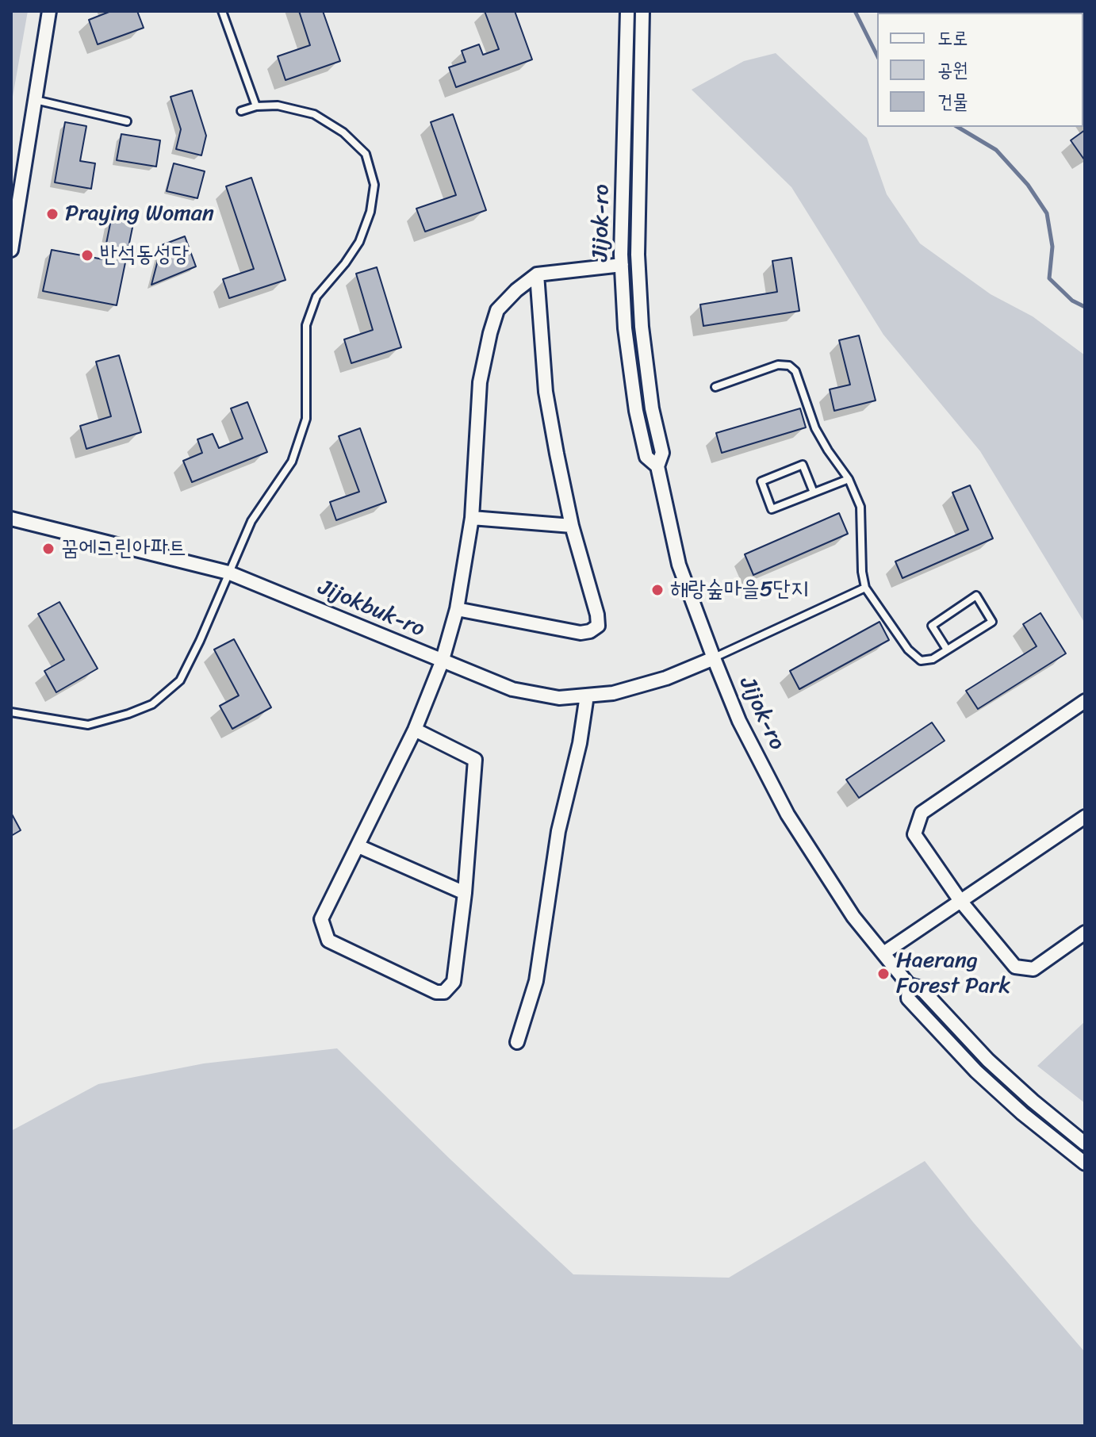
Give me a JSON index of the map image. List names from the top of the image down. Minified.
{"streets":{"street":["Jijok-ro","Jijokbuk-ro"]},"crossings":[["Jijok-ro","Jijokbuk-ro"]],"places":["Praying Woman","반석동성당","꿈에그린아파트","해랑숲마을5단지","Haerang Forest Park"],"legend":["도로","공원","건물"]}
